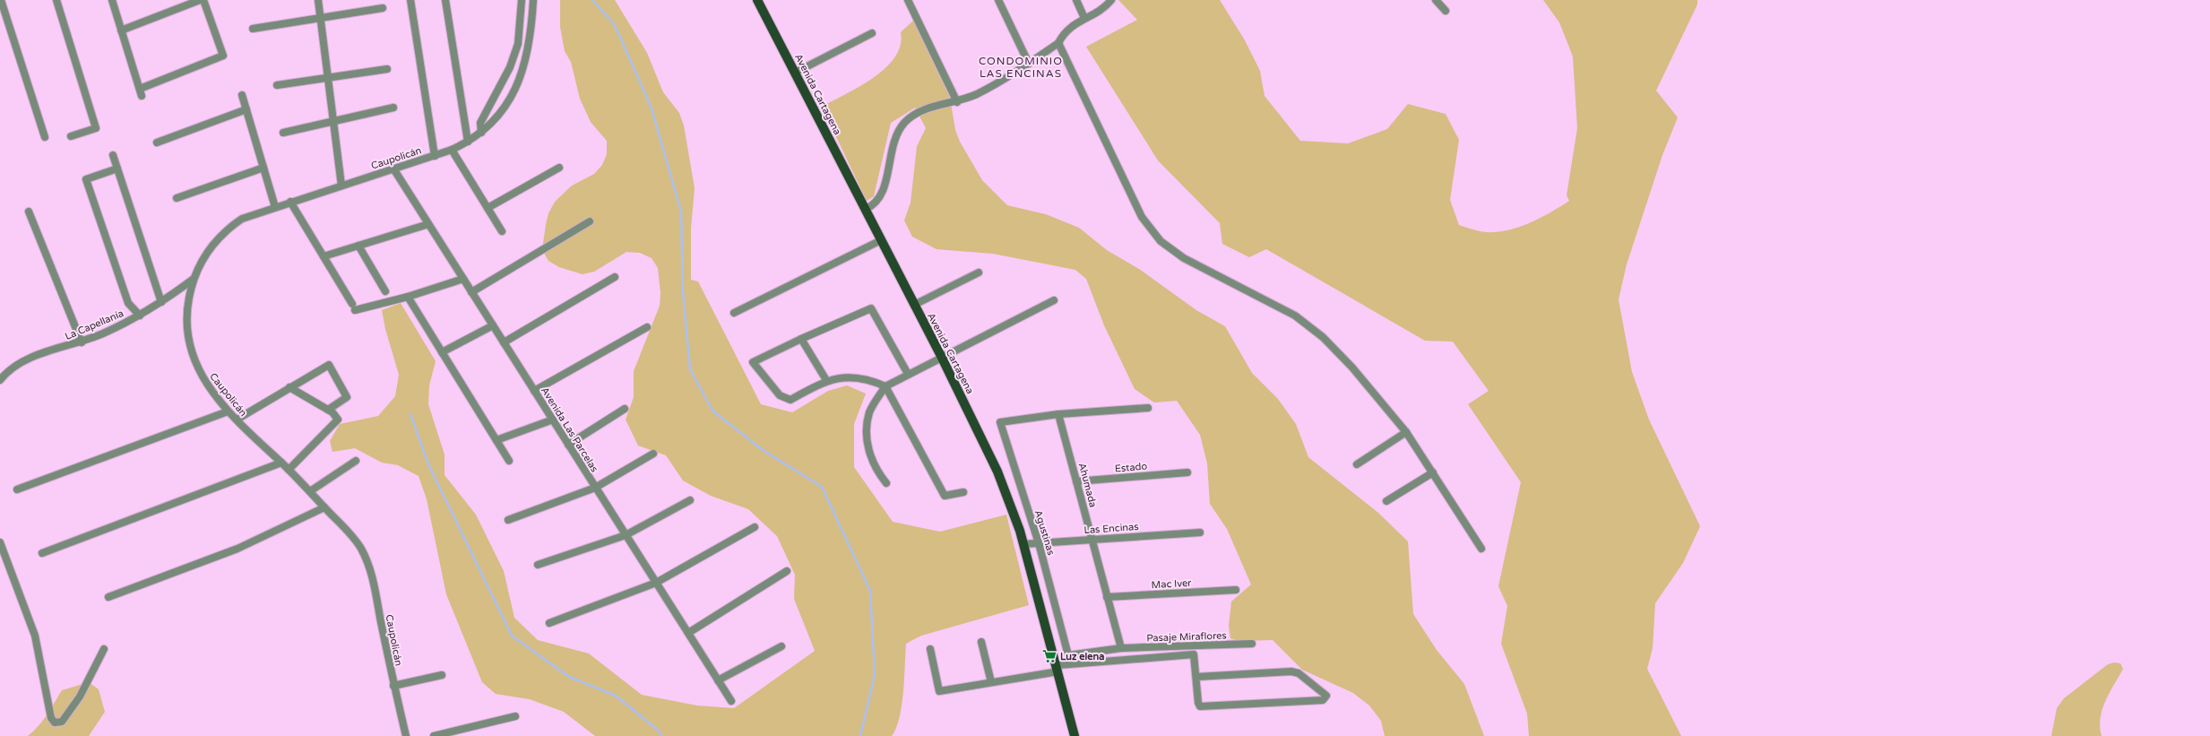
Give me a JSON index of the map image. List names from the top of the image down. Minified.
{"streets":{"main road":["Avenida Cartagena"],"street":["Caupolicán","La Capellanía","Avenida Las Parcelas","Estado","Ahumada","Las Encinas","Agustinas","Mac Iver","Pasaje Miraflores"]},"crossings":[["Avenida Cartagena","Las Encinas"],["Caupolicán","La Capellanía"],["Caupolicán","Avenida Las Parcelas"],["Estado","Ahumada"],["Ahumada","Las Encinas"],["Ahumada","Agustinas"],["Ahumada","Mac Iver"],["Ahumada","Pasaje Miraflores"],["Las Encinas","Agustinas"],["Agustinas","Pasaje Miraflores"]],"districts":["CONDOMINIO LAS ENCINAS"],"places":{"supermarket":["Luz elena"]}}
